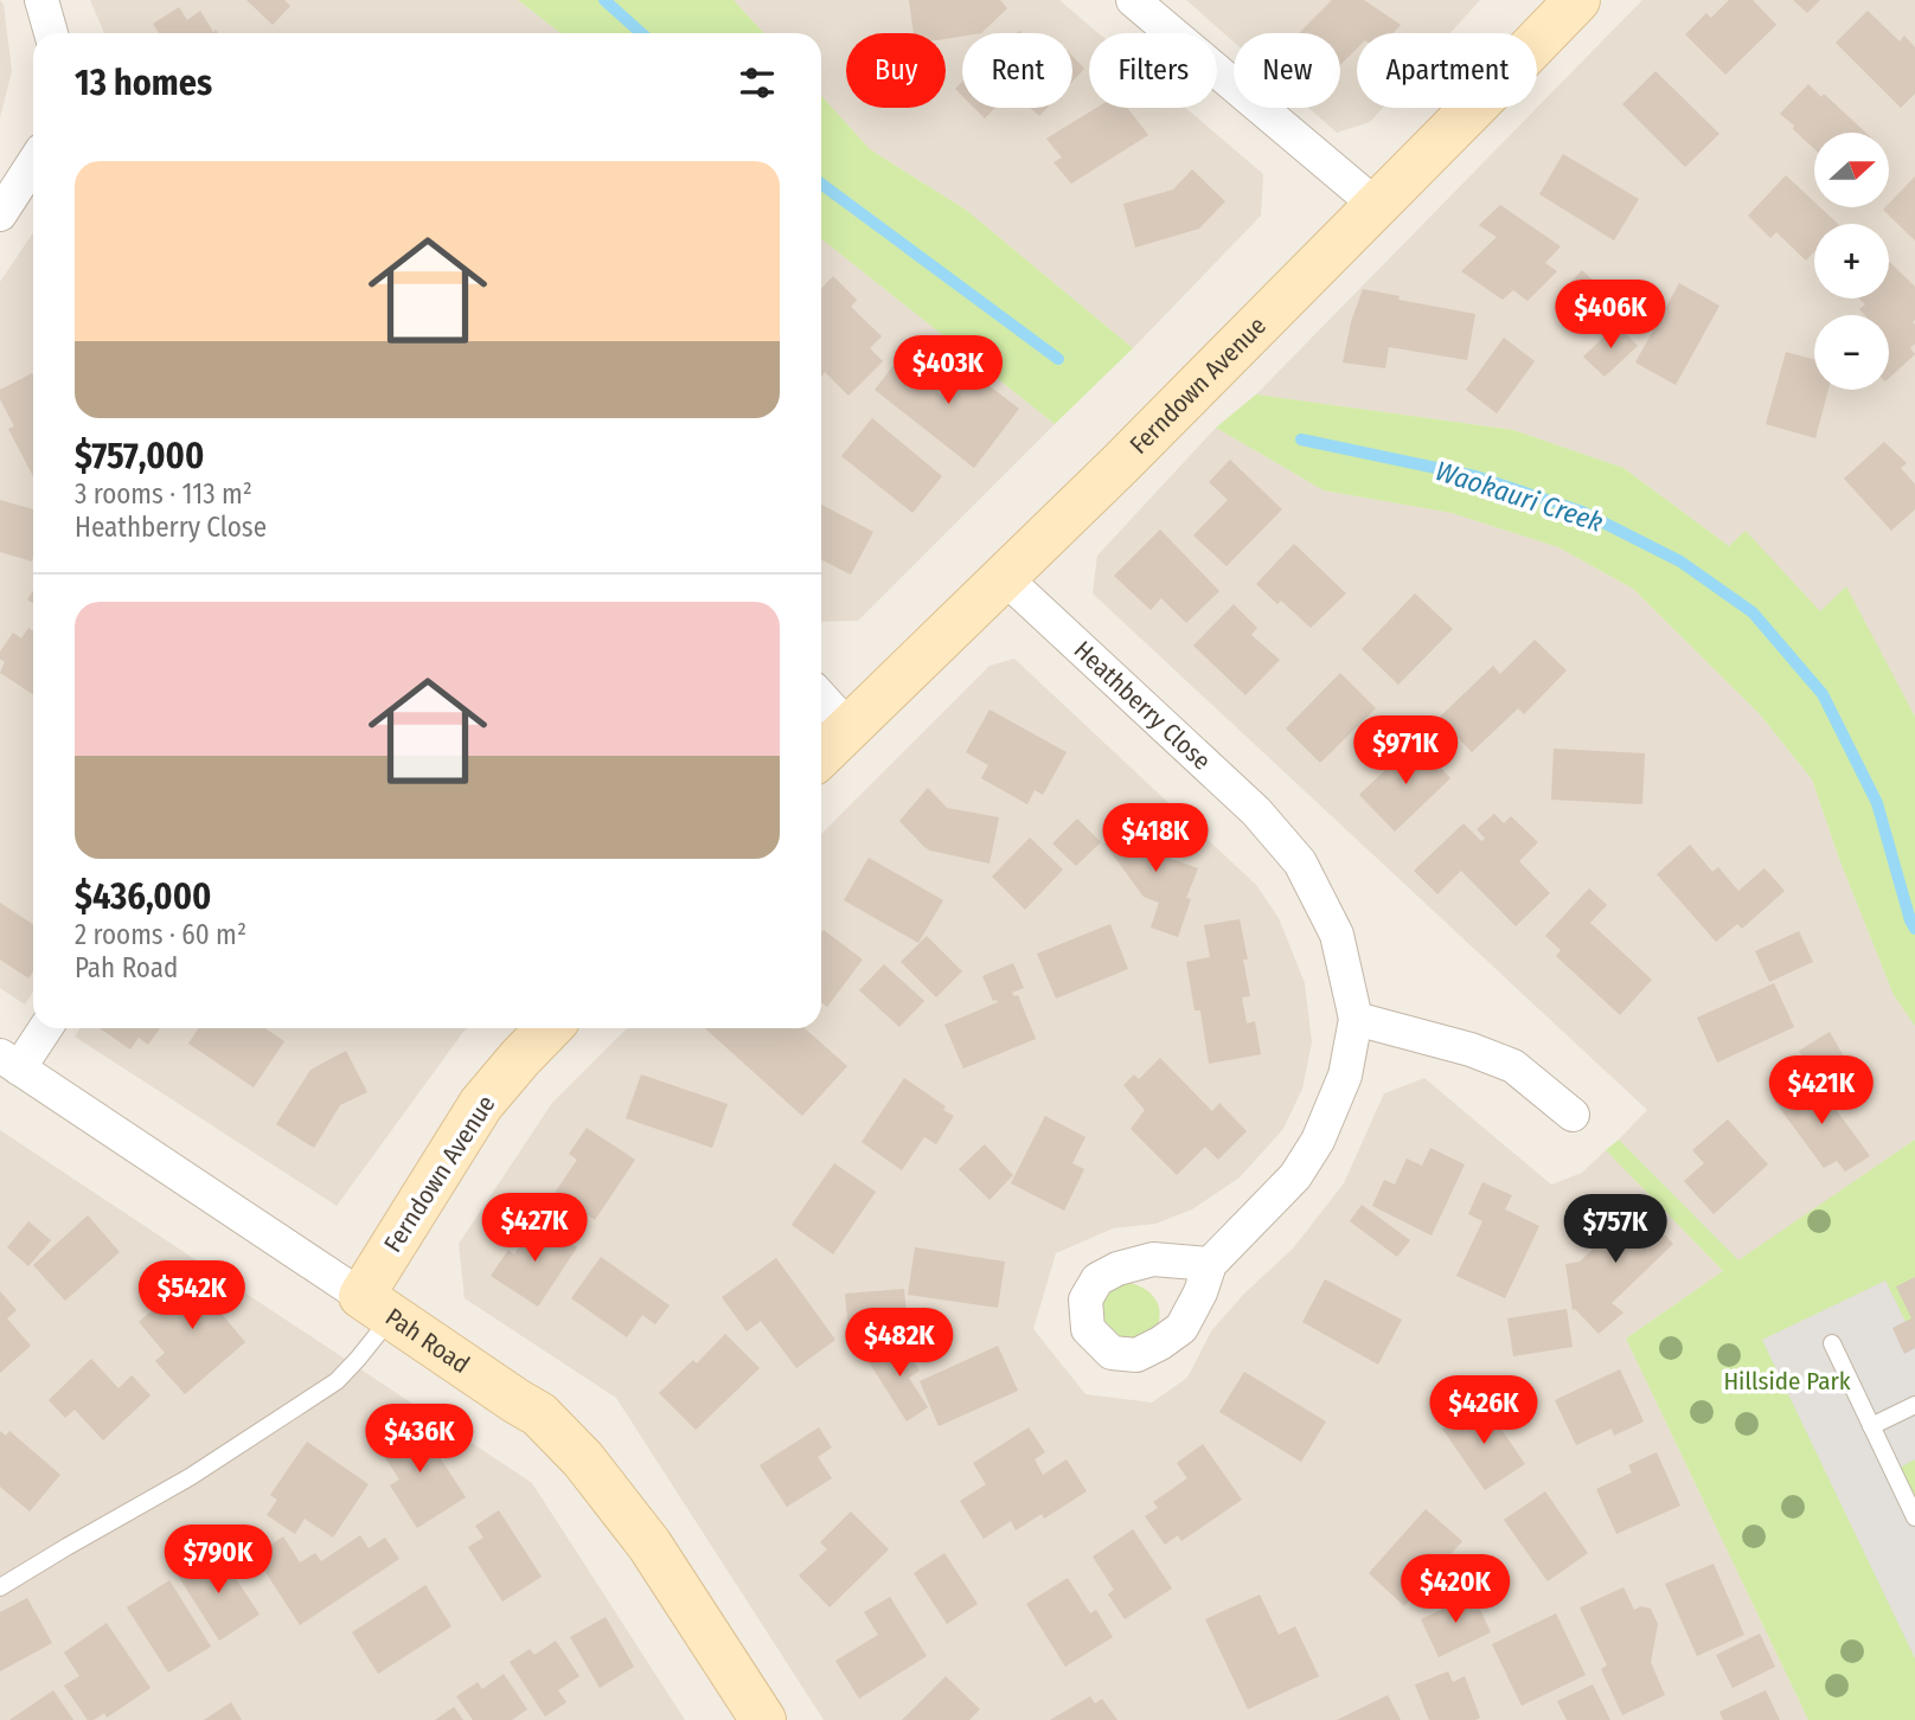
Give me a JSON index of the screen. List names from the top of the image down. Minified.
{"streets":{"main road":["Ferndown Avenue","Pah Road"],"street":["Heathberry Close"]},"crossings":[["Ferndown Avenue","Heathberry Close"],["Ferndown Avenue","Pah Road"]],"water":["Waokauri Creek"],"parks":["Hillside Park"],"north":"right","page":{"chip":["Buy","Rent","Filters","New","Apartment"],"heading":"13 homes","map_buttons":["+","−"],"list":[{"name":"$757,000","note":"3 rooms · 113 m² · Heathberry Close"},{"name":"$436,000","note":"2 rooms · 60 m² · Pah Road"}],"price":["$406K","$403K","$971K","$418K","$421K","$427K","$757K","$542K","$482K","$426K","$436K","$790K","$420K"]}}
